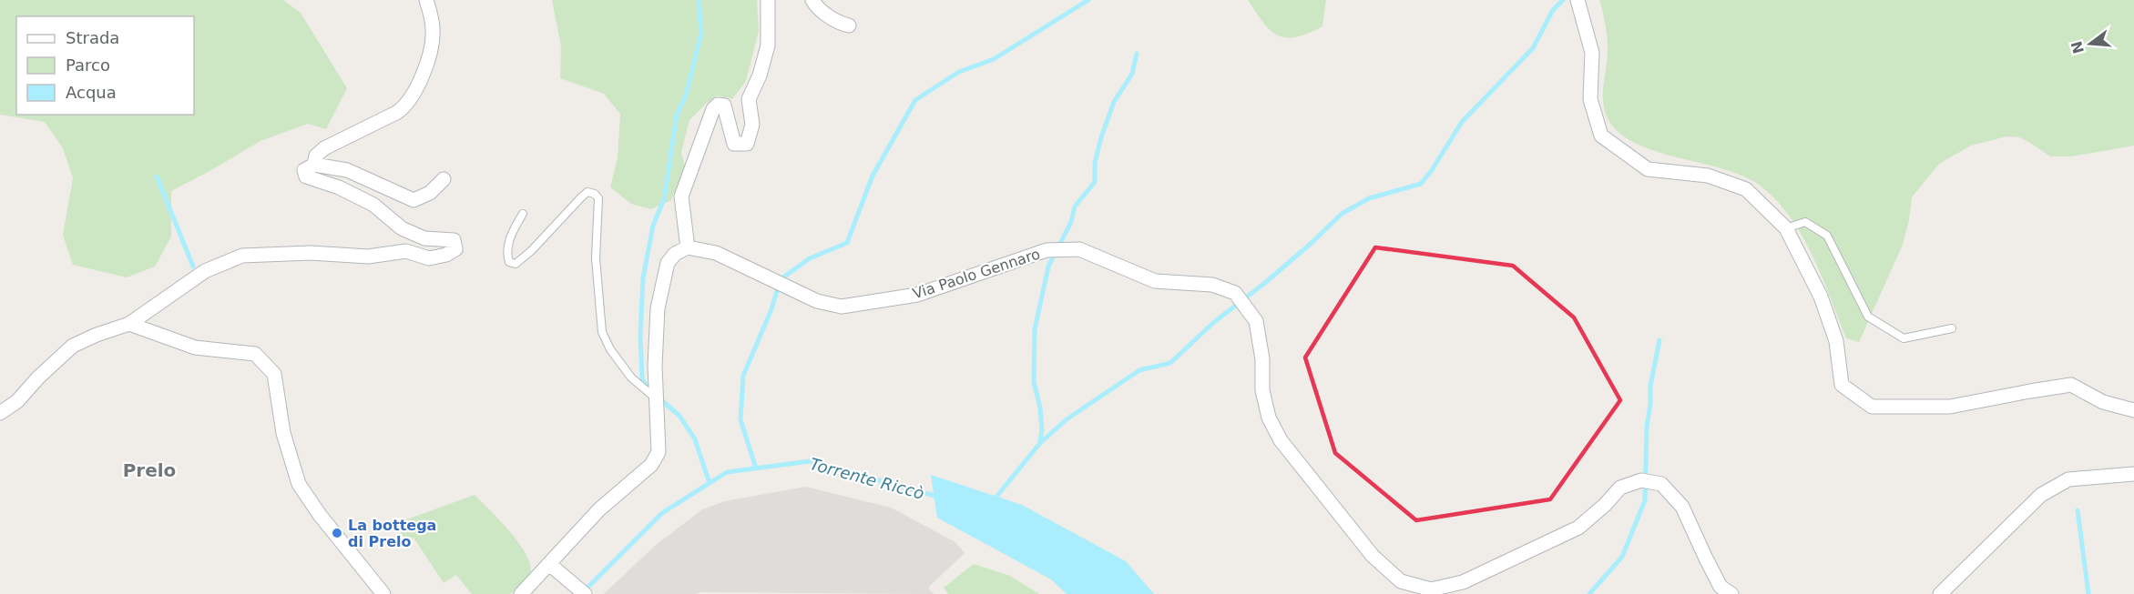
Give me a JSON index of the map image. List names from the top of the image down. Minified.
{"streets":{"street":["Via Paolo Gennaro"]},"districts":["Prelo"],"water":["Torrente Riccò"],"places":["La bottega di Prelo"],"legend":["Strada","Parco","Acqua"],"north":"left"}
